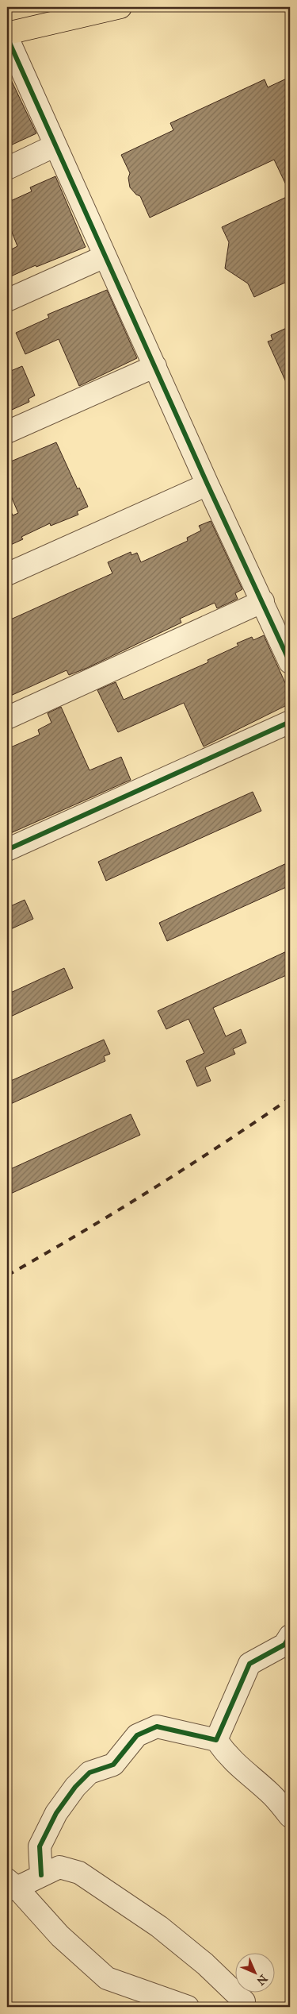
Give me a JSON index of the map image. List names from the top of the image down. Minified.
{"north":"bottom right"}
